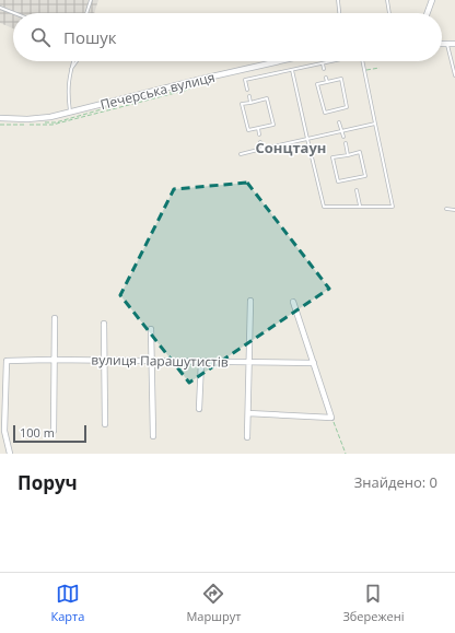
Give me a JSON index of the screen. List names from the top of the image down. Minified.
{"streets":{"street":["Печерська вулиця","вулиця Парашутистів"]},"districts":["Сонцтаун"],"scale_bar":"100 m","page":{"search":"Пошук","scale":"100 m","heading":["Поруч","Знайдено: 0"],"nav":["Карта","Маршрут","Збережені"]}}
